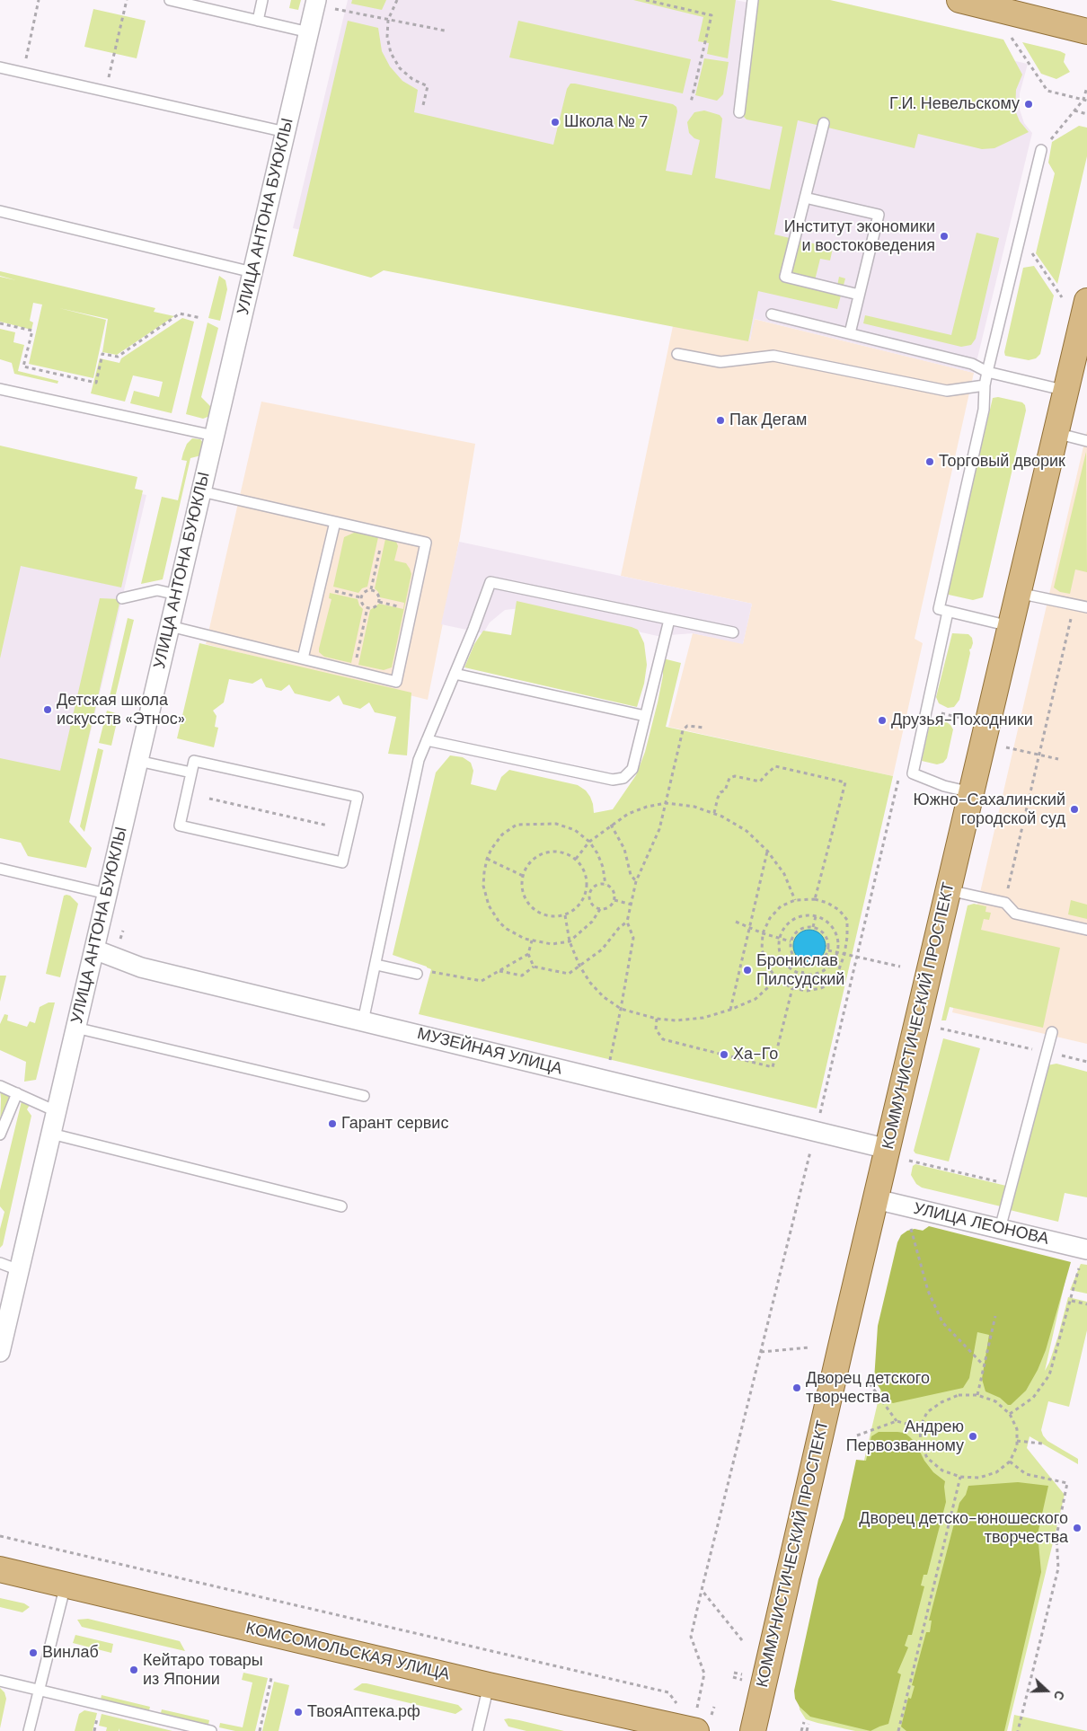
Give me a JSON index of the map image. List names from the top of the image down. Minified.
{"streets":{"main road":["КОММУНИСТИЧЕСКИЙ ПРОСПЕКТ","КОМСОМОЛЬСКАЯ УЛИЦА"],"street":["УЛИЦА АНТОНА БУЮКЛЫ","МУЗЕЙНАЯ УЛИЦА","УЛИЦА ЛЕОНОВА"]},"crossings":[["УЛИЦА АНТОНА БУЮКЛЫ","МУЗЕЙНАЯ УЛИЦА"],["КОММУНИСТИЧЕСКИЙ ПРОСПЕКТ","МУЗЕЙНАЯ УЛИЦА"],["КОММУНИСТИЧЕСКИЙ ПРОСПЕКТ","УЛИЦА ЛЕОНОВА"]],"places":["Г.И. Невельскому","Школа № 7","Институт экономики и востоковедения","Пак Дегам","Торговый дворик","Детская школа искусств «Этнос»","Друзья-Походники","Южно-Сахалинский городской суд","Бронислав Пилсудский","Ха-Го","Гарант сервис","Дворец детского творчества","Андрею Первозванному","Дворец детско-юношеского творчества","Винлаб","Кейтаро товары из Японии","ТвояАптека.рф"],"north":"right"}
